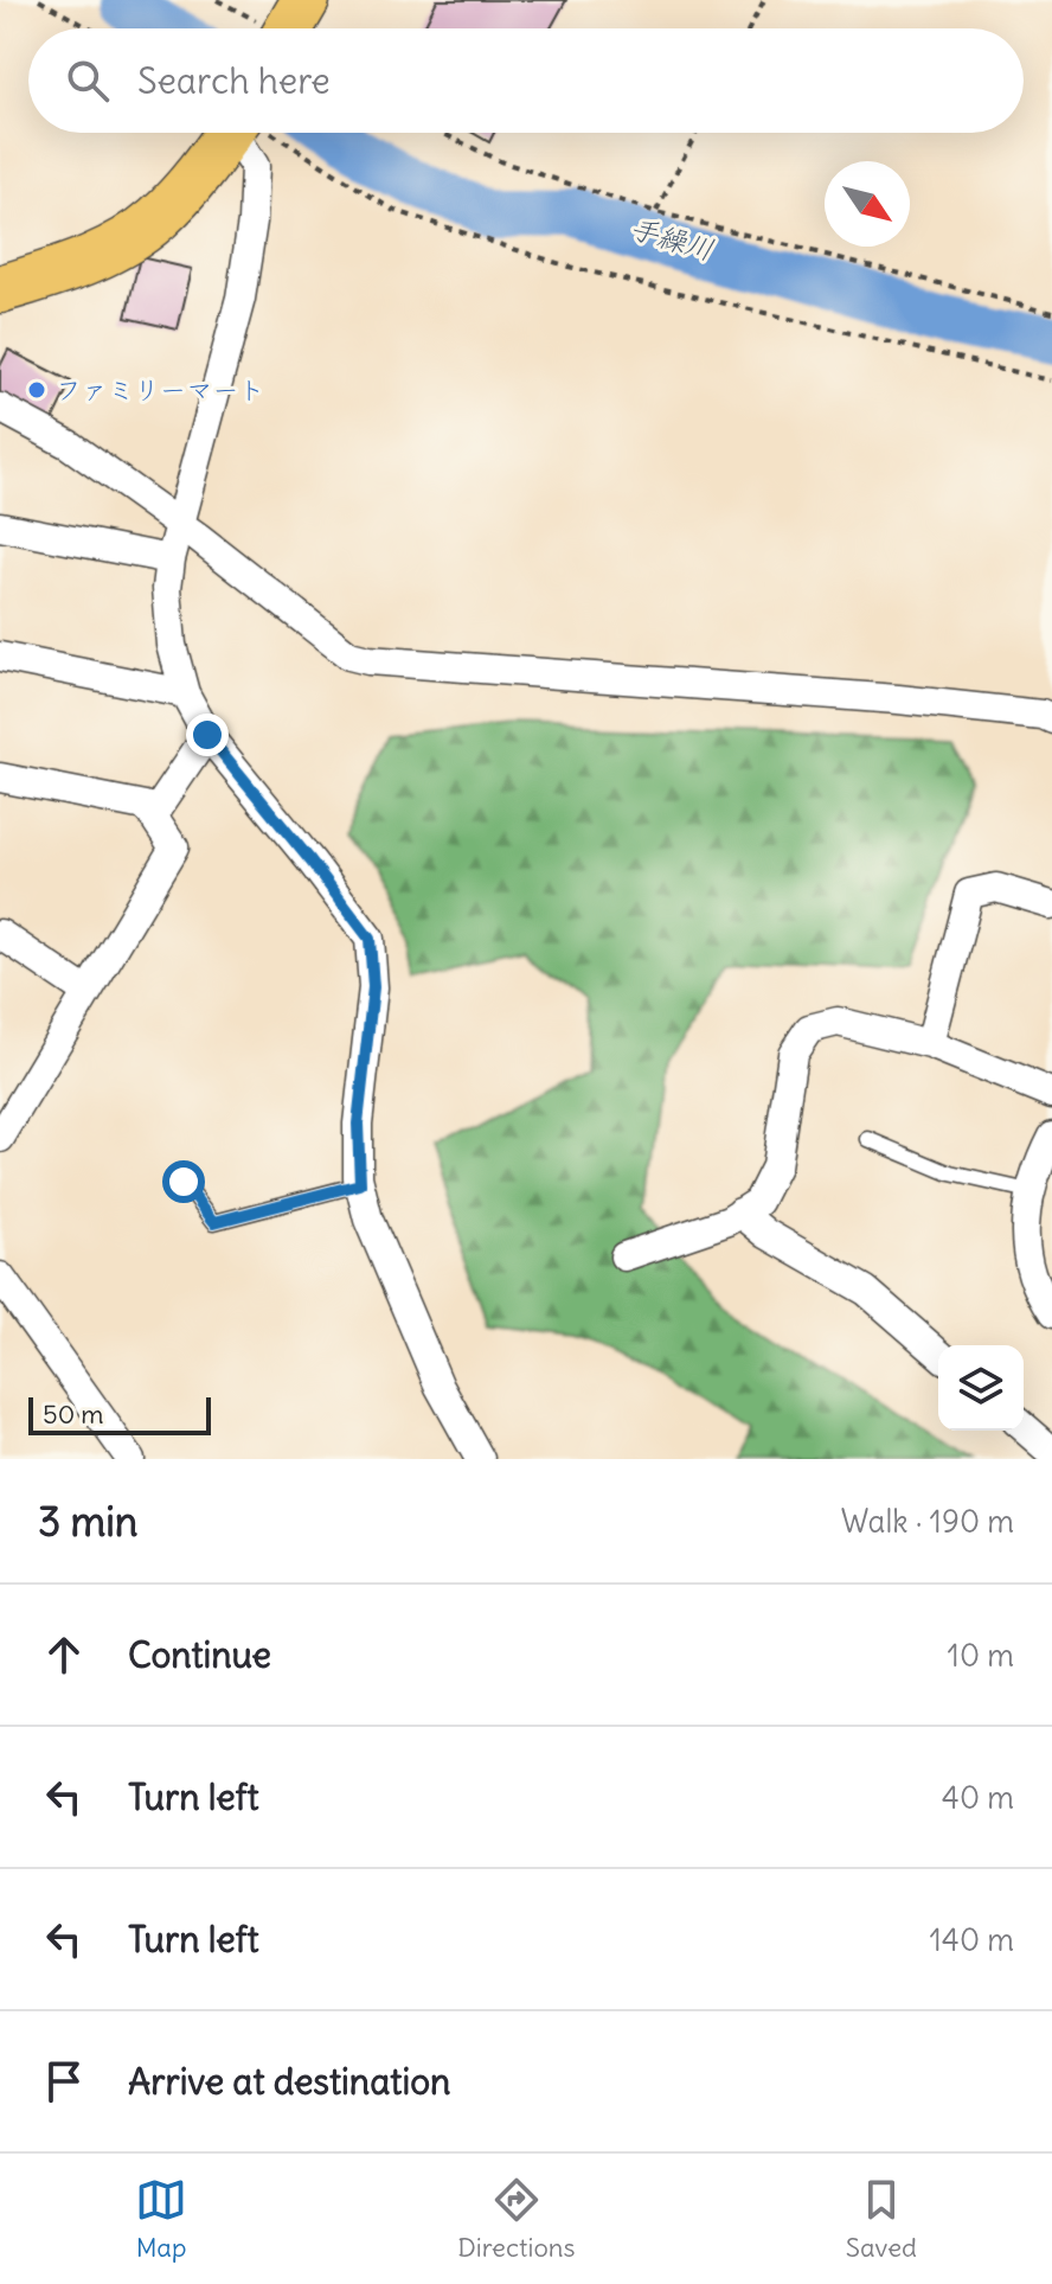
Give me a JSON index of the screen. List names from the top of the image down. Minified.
{"water":["手繰川"],"places":["ファミリーマート"],"scale_bar":"50 m","north":"bottom right","page":{"search":"Search here","scale":"50 m","heading":["3 min","Walk · 190 m"],"list":[["Continue","10 m"],["Turn left","40 m"],["Turn left","140 m"],"Arrive at destination"],"nav":["Map","Directions","Saved"]}}
